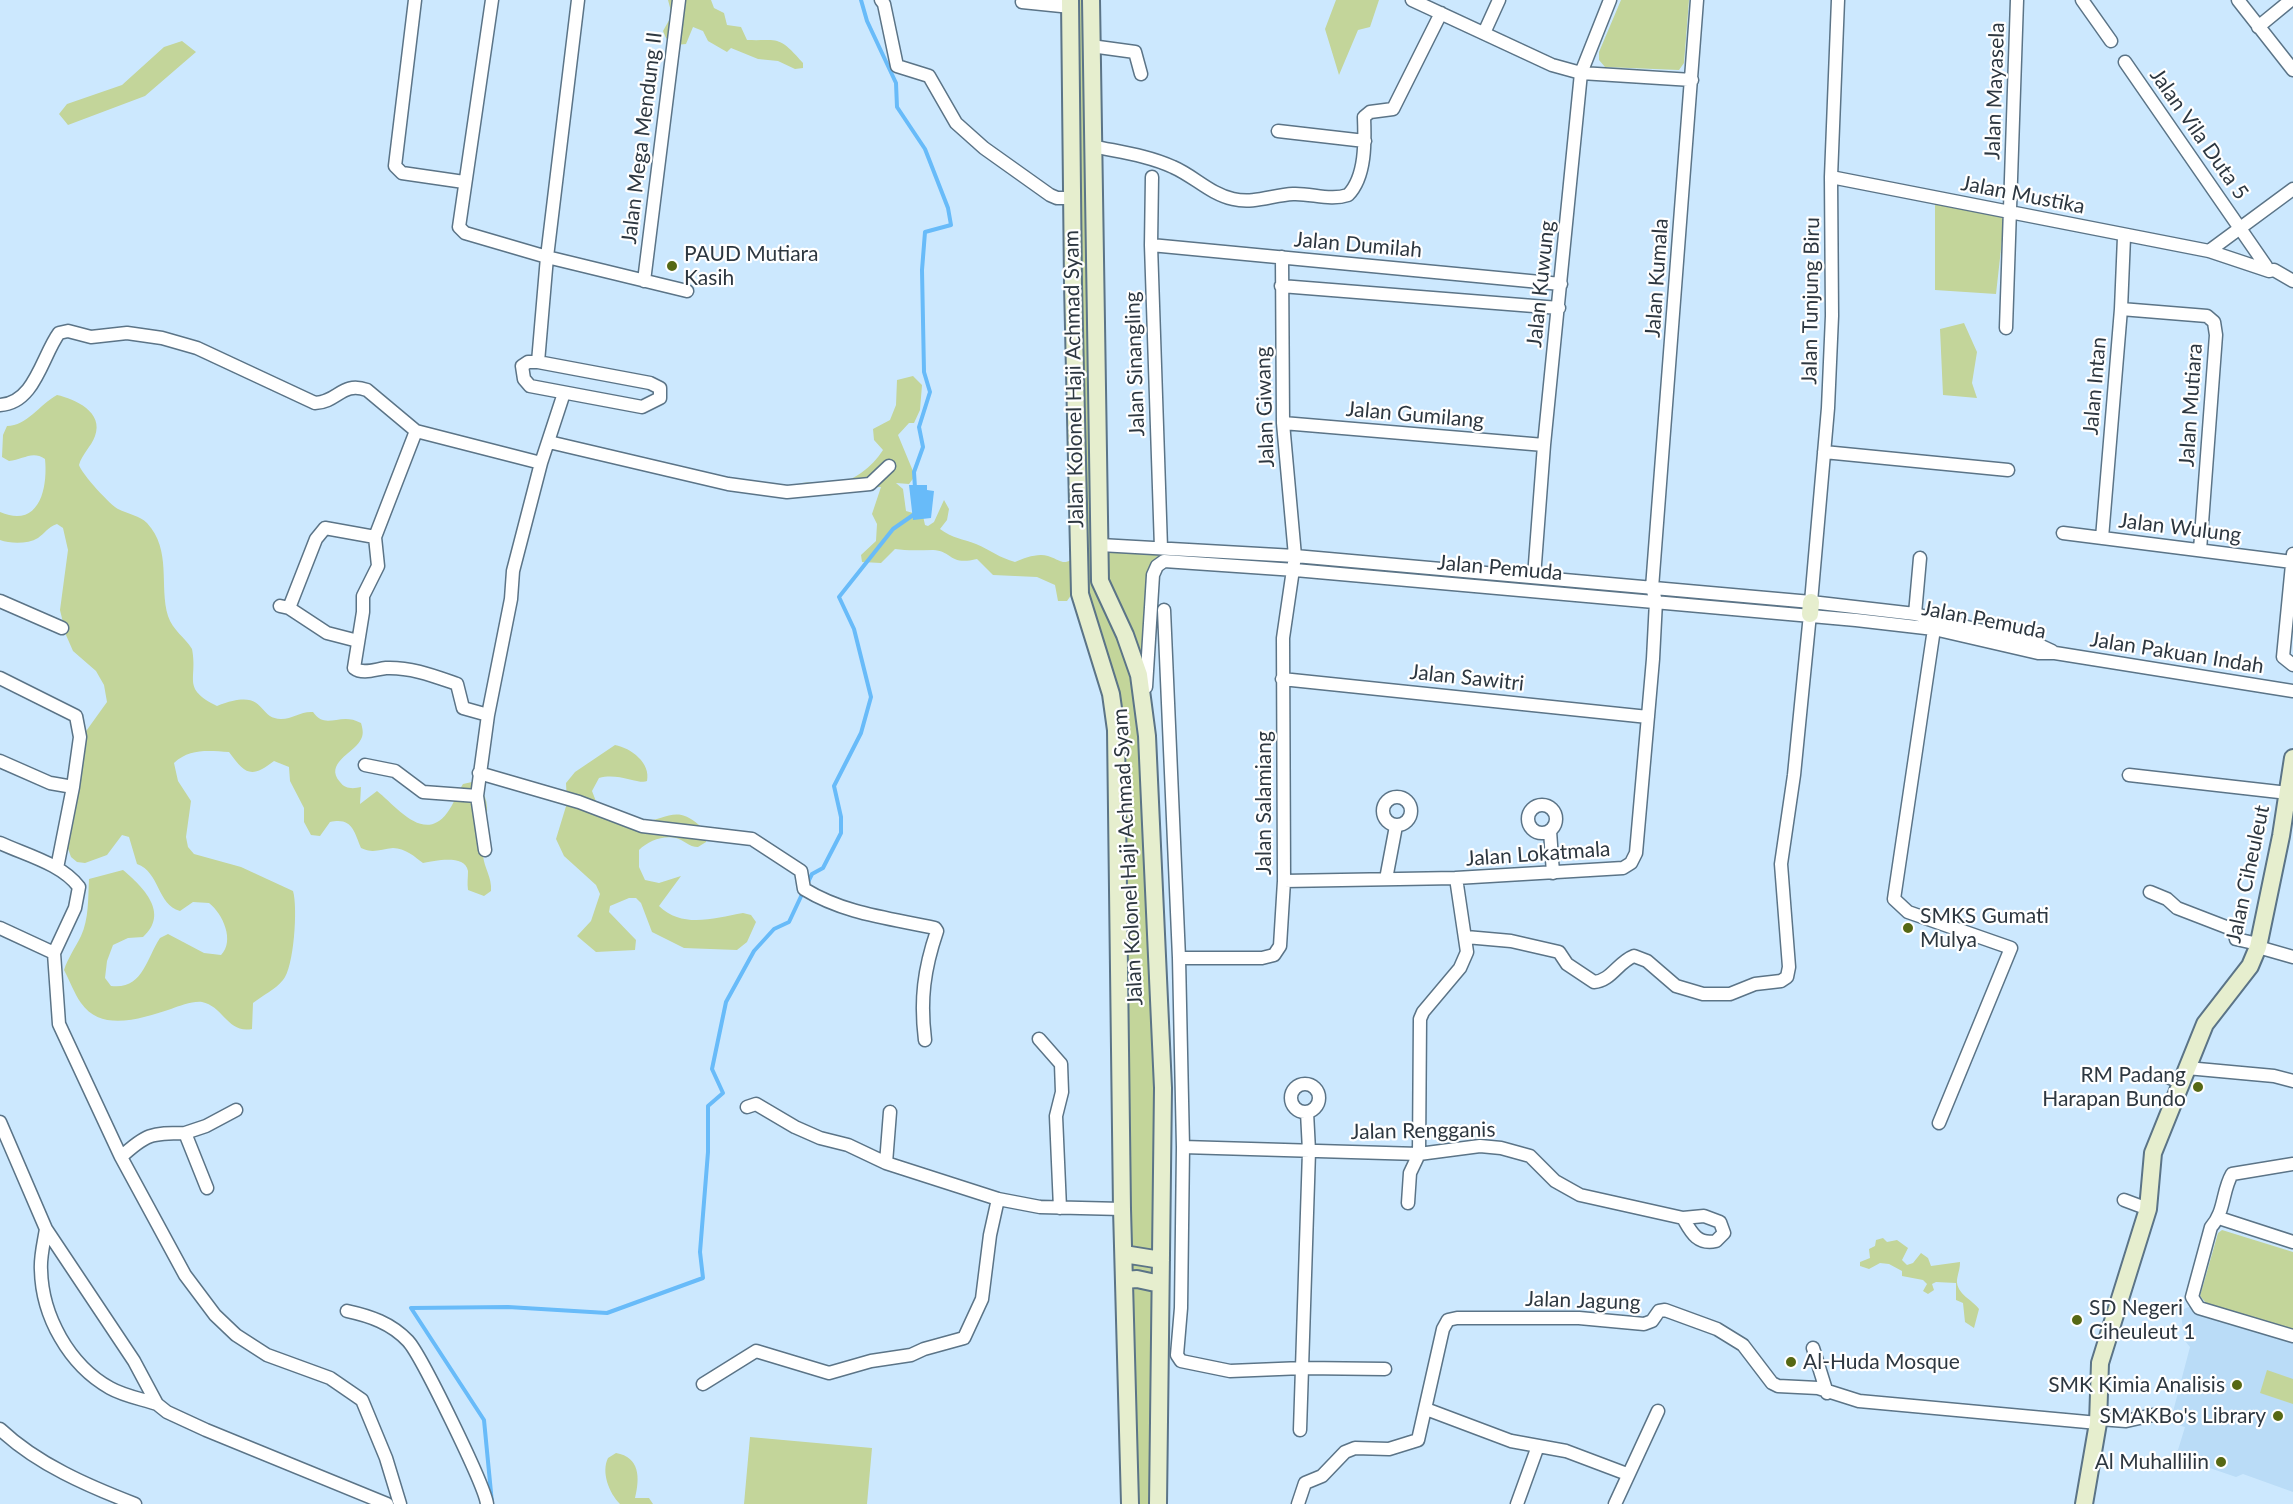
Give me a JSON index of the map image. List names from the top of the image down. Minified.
{"streets":{"main road":["Jalan Kolonel Haji Achmad Syam","Jalan Ciheuleut"],"street":["Jalan Mayasela","Jalan Vila Duta 5","Jalan Mega Mendung II","Jalan Mustika","Jalan Dumilah","Jalan Kumala","Jalan Kuwung","Jalan Tunjung Biru","Jalan Sinangling","Jalan Intan","Jalan Mutiara","Jalan Giwang","Jalan Gumilang","Jalan Wulung","Jalan Pemuda","Jalan Pakuan Indah","Jalan Sawitri","Jalan Salamiang","Jalan Lokatmala","Jalan Rengganis","Jalan Jagung"]},"crossings":[["Jalan Mayasela","Jalan Mustika"],["Jalan Vila Duta 5","Jalan Mustika"],["Jalan Mustika","Jalan Tunjung Biru"],["Jalan Dumilah","Jalan Kuwung"],["Jalan Dumilah","Jalan Sinangling"],["Jalan Dumilah","Jalan Giwang"],["Jalan Kumala","Jalan Lokatmala"],["Jalan Kuwung","Jalan Gumilang"],["Jalan Kuwung","Jalan Pemuda"],["Jalan Tunjung Biru","Jalan Pemuda"],["Jalan Sinangling","Jalan Pemuda"],["Jalan Kolonel Haji Achmad Syam","Jalan Pemuda"],["Jalan Intan","Jalan Mutiara"],["Jalan Intan","Jalan Wulung"],["Jalan Mutiara","Jalan Wulung"],["Jalan Giwang","Jalan Gumilang"],["Jalan Giwang","Jalan Pemuda"],["Jalan Giwang","Jalan Salamiang"],["Jalan Pemuda","Jalan Pakuan Indah"],["Jalan Pemuda","Jalan Salamiang"],["Jalan Pemuda","Jalan Lokatmala"],["Jalan Sawitri","Jalan Salamiang"],["Jalan Sawitri","Jalan Lokatmala"],["Jalan Salamiang","Jalan Lokatmala"],["Jalan Ciheuleut","Jalan Jagung"]],"places":["PAUD Mutiara Kasih","SMKS Gumati Mulya","RM Padang Harapan Bundo","SD Negeri Ciheuleut 1","Al-Huda Mosque","SMK Kimia Analisis","SMAKBo's Library","Al Muhallilin"]}
